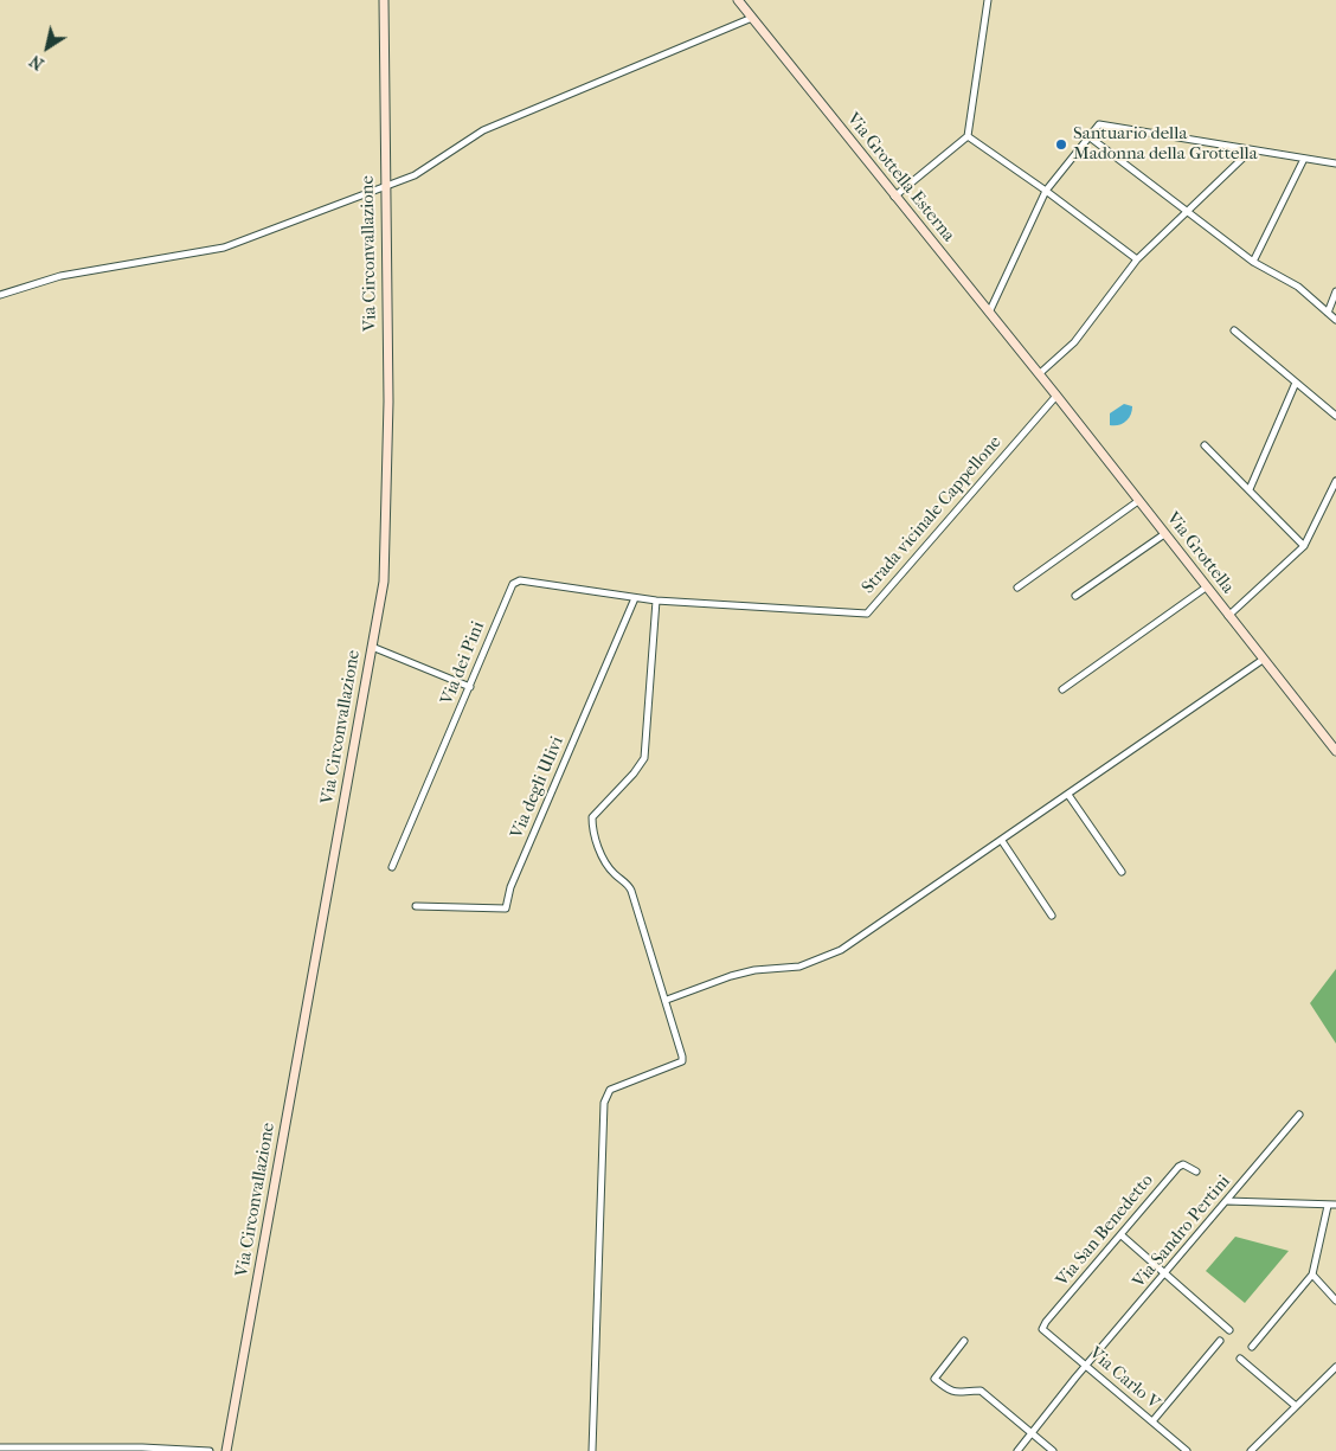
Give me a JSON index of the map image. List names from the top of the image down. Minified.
{"streets":{"main road":["Via Grottella Esterna","Via Circonvallazione","Via Grottella"],"street":["Strada vicinale Cappellone","Via dei Pini","Via degli Ulivi","Via San Benedetto","Via Sandro Pertini","Via Carlo V"]},"crossings":[["Via Grottella Esterna","Via Grottella"],["Strada vicinale Cappellone","Via Grottella"],["Strada vicinale Cappellone","Via dei Pini"],["Strada vicinale Cappellone","Via degli Ulivi"],["Via dei Pini","Via degli Ulivi"],["Via San Benedetto","Via Carlo V"],["Via Sandro Pertini","Via Carlo V"]],"places":["Santuario della Madonna della Grottella"],"north":"bottom left"}
